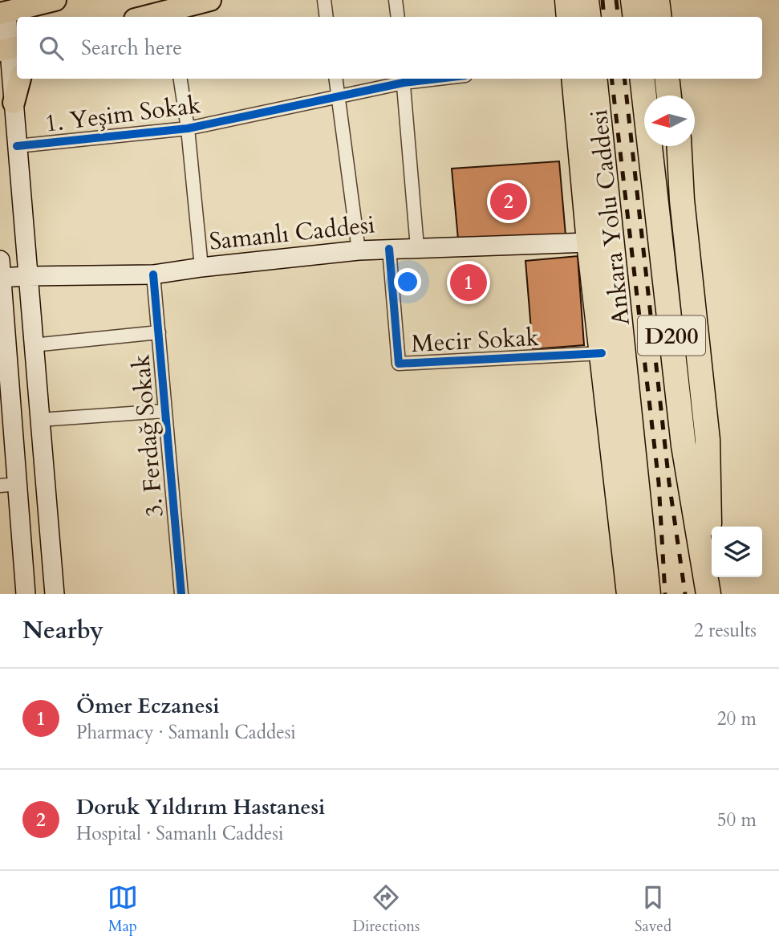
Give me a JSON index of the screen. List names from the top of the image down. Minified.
{"streets":{"highway":["Ankara Yolu Caddesi","D200"],"main road":["Samanlı Caddesi"],"street":["1. Yeşim Sokak","Mecir Sokak","3. Ferdağ Sokak"]},"crossings":[["1. Yeşim Sokak","Samanlı Caddesi"],["Samanlı Caddesi","D200"],["Samanlı Caddesi","Mecir Sokak"],["Samanlı Caddesi","3. Ferdağ Sokak"],["D200","Mecir Sokak"]],"north":"left","page":{"search":"Search here","pins":["2","1"],"heading":["Nearby","2 results"],"list":[{"mark":"1","name":"Ömer Eczanesi","note":"Pharmacy · Samanlı Caddesi","value":"20 m"},{"mark":"2","name":"Doruk Yıldırım Hastanesi","note":"Hospital · Samanlı Caddesi","value":"50 m"}],"nav":["Map","Directions","Saved"]}}
